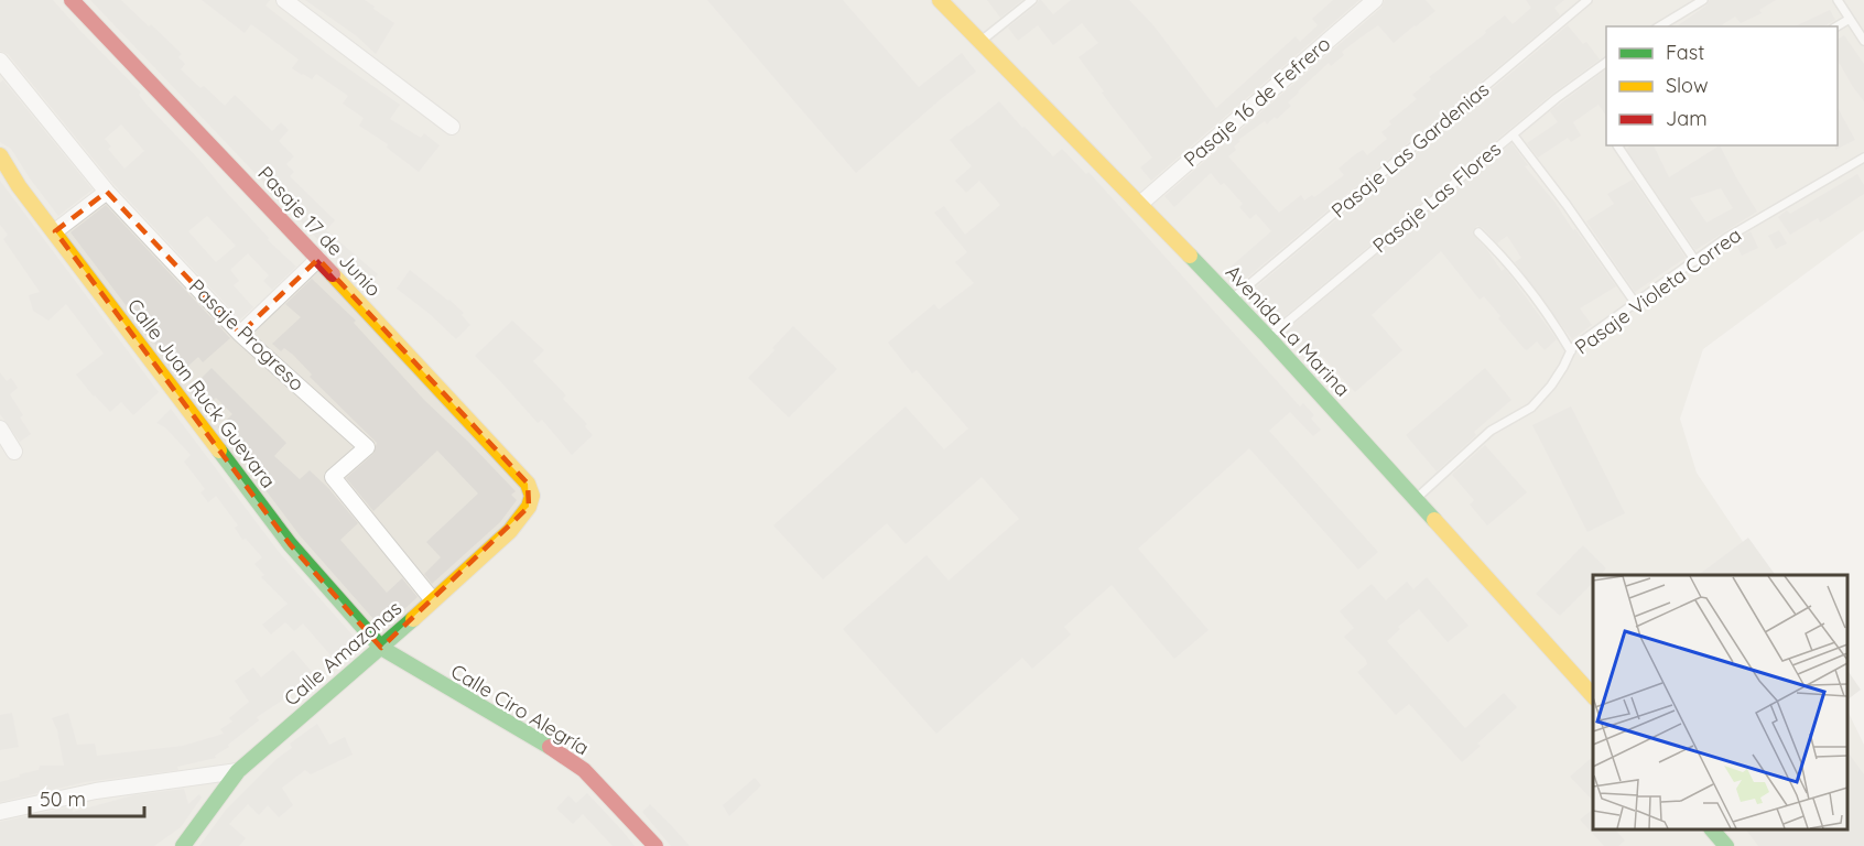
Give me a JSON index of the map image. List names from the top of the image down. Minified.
{"streets":{"street":["Pasaje 16 de Fefrero","Pasaje 17 de Junio","Avenida La Marina","Pasaje Progreso","Calle Juan Ruck Guevara","Calle Amazonas","Calle Ciro Alegría"],"lane":["Pasaje Las Gardenias","Pasaje Las Flores","Pasaje Violeta Correa"]},"crossings":[["Pasaje 16 de Fefrero","Avenida La Marina"],["Pasaje Las Gardenias","Avenida La Marina"],["Pasaje Las Flores","Avenida La Marina"],["Pasaje 17 de Junio","Calle Amazonas"],["Pasaje Violeta Correa","Avenida La Marina"],["Pasaje Progreso","Calle Amazonas"],["Calle Juan Ruck Guevara","Calle Amazonas"],["Calle Juan Ruck Guevara","Calle Ciro Alegría"],["Calle Amazonas","Calle Ciro Alegría"]],"legend":["Fast","Slow","Jam"],"scale_bar":"50 m"}
